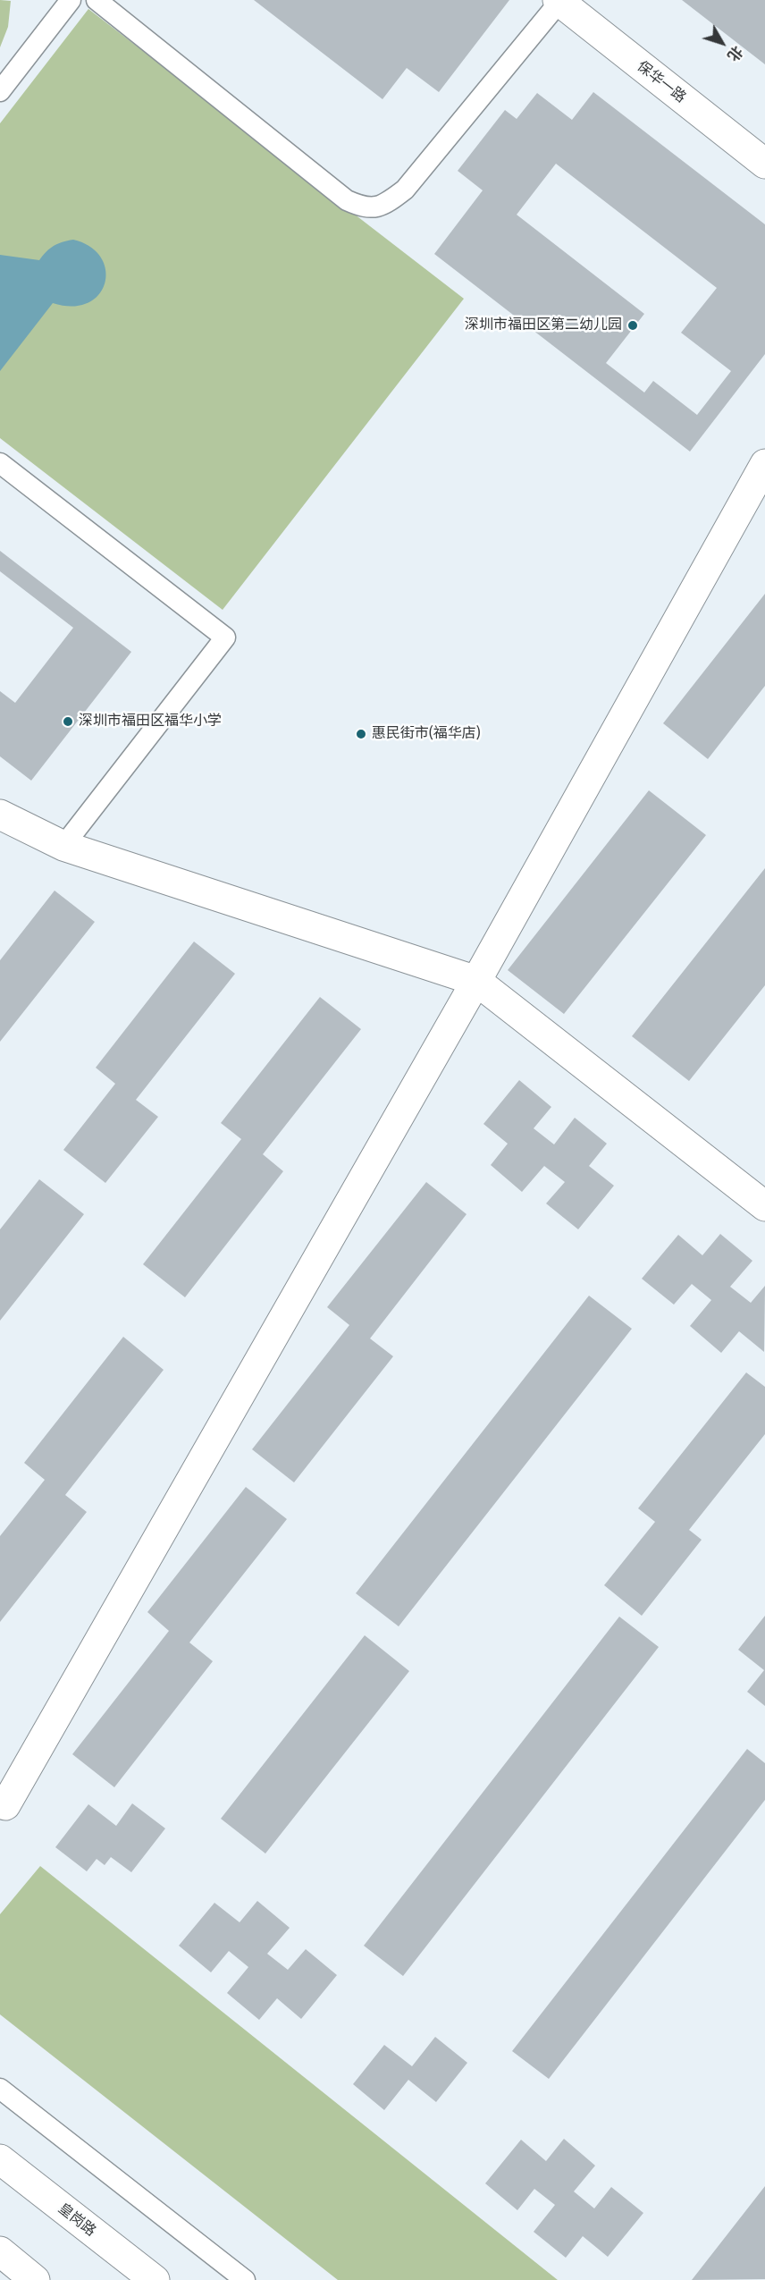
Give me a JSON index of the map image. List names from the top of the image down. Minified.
{"streets":{"main road":["保华一路","皇岗路"]},"places":["深圳市福田区第二幼儿园","深圳市福田区福华小学","惠民街市(福华店)"],"north":"bottom right"}
